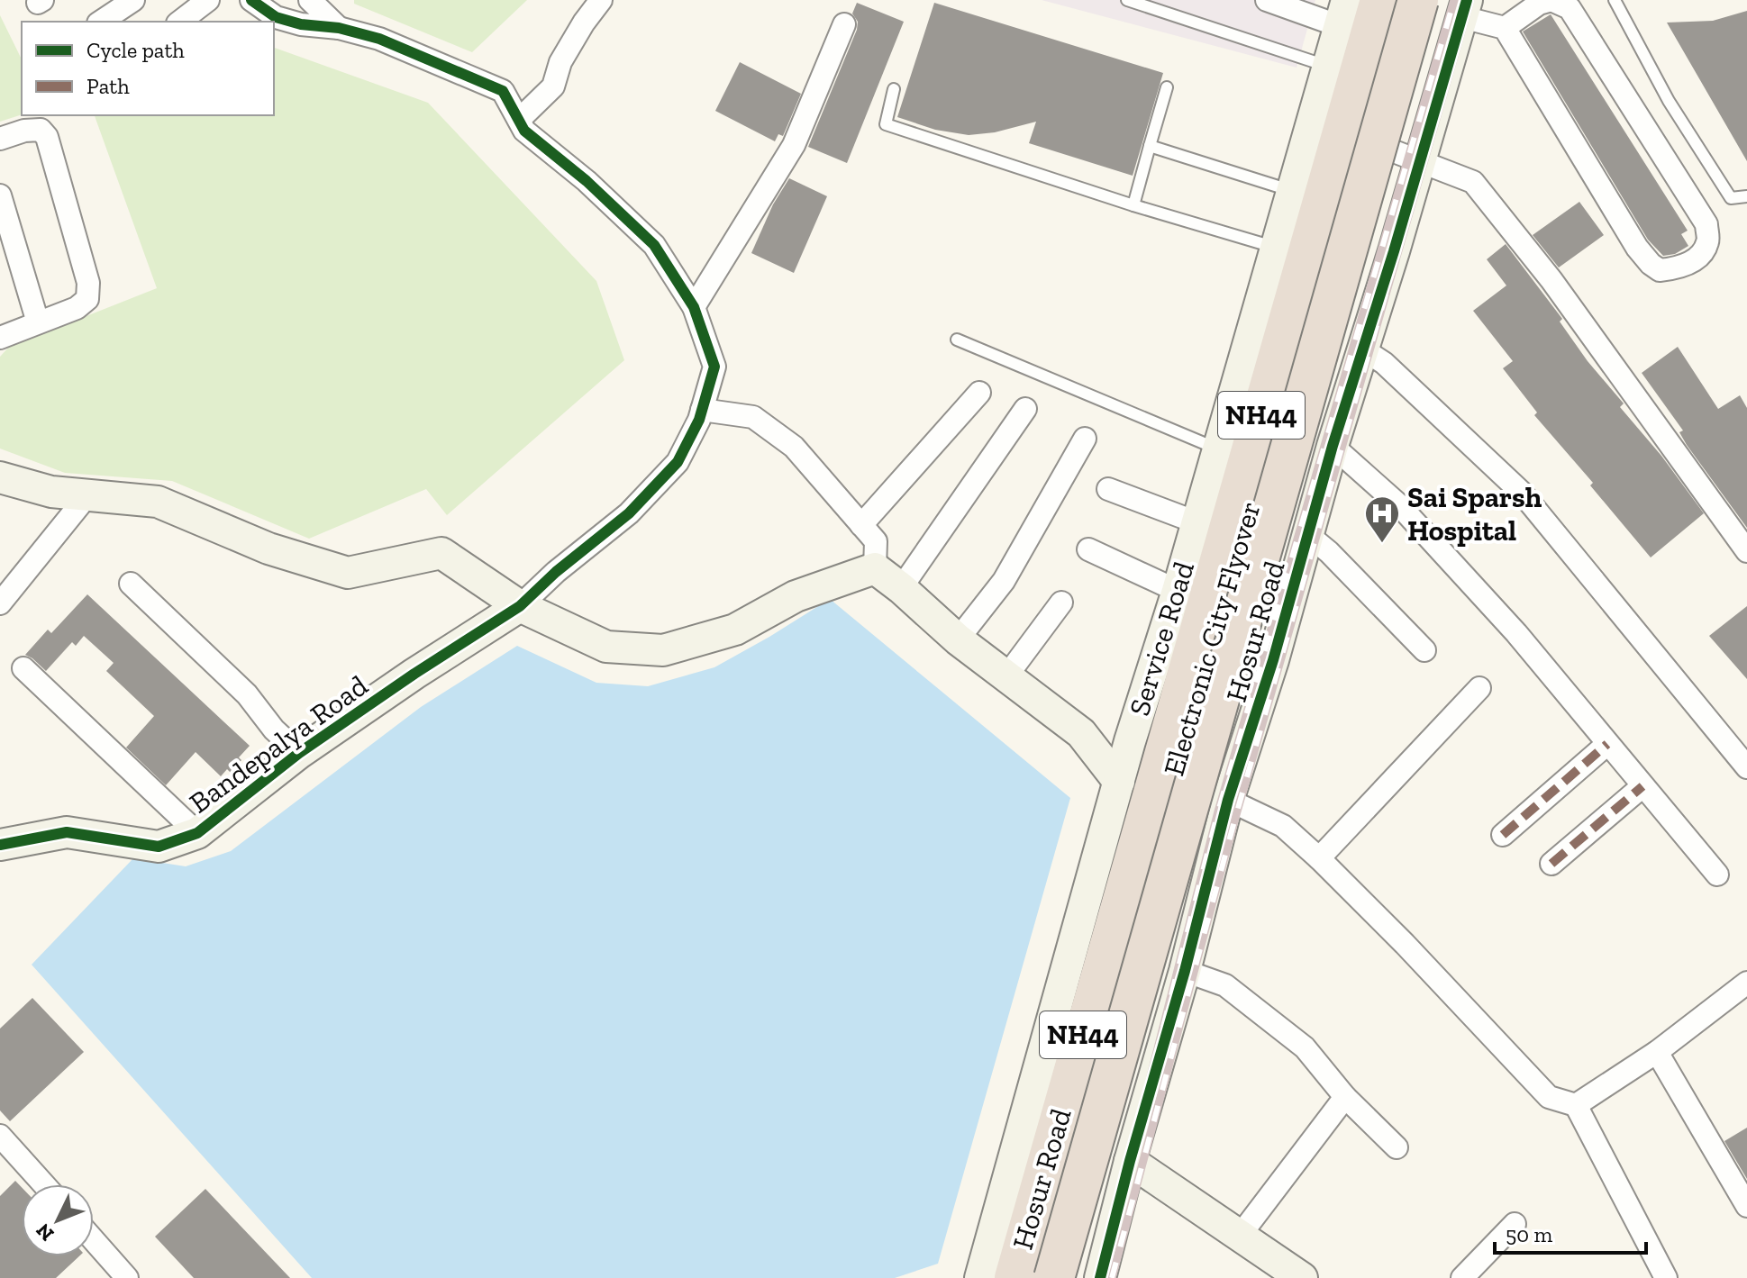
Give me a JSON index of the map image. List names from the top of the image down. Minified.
{"streets":{"highway":["NH44","Hosur Road","Electronic City Flyover"],"street":["Service Road","Bandepalya Road"]},"crossings":[["Hosur Road","Service Road"]],"places":{"hospital":["Sai Sparsh Hospital"]},"legend":["Cycle path","Path"],"scale_bar":"50 m","north":"bottom left"}
